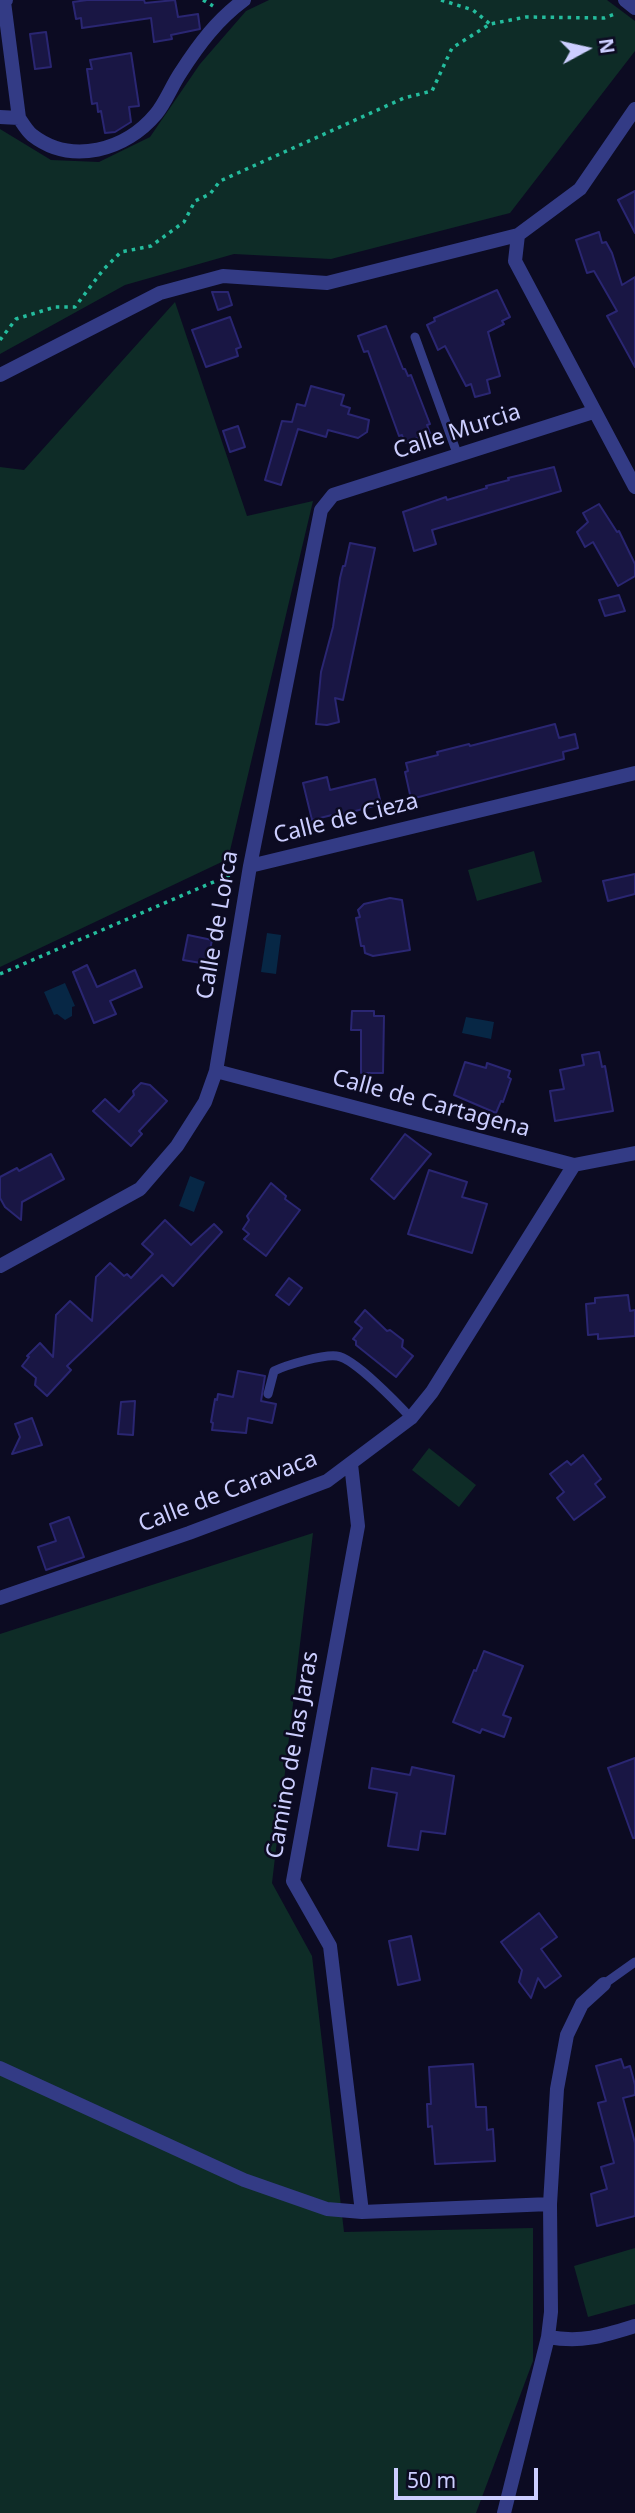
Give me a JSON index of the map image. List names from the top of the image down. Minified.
{"streets":{"street":["Calle Murcia","Calle de Cieza","Calle de Lorca","Calle de Cartagena","Calle de Caravaca","Camino de las Jaras"]},"crossings":[["Calle Murcia","Calle de Lorca"],["Calle de Cieza","Calle de Lorca"],["Calle de Lorca","Calle de Cartagena"],["Calle de Cartagena","Calle de Caravaca"],["Calle de Caravaca","Camino de las Jaras"]],"scale_bar":"50 m","north":"right"}
